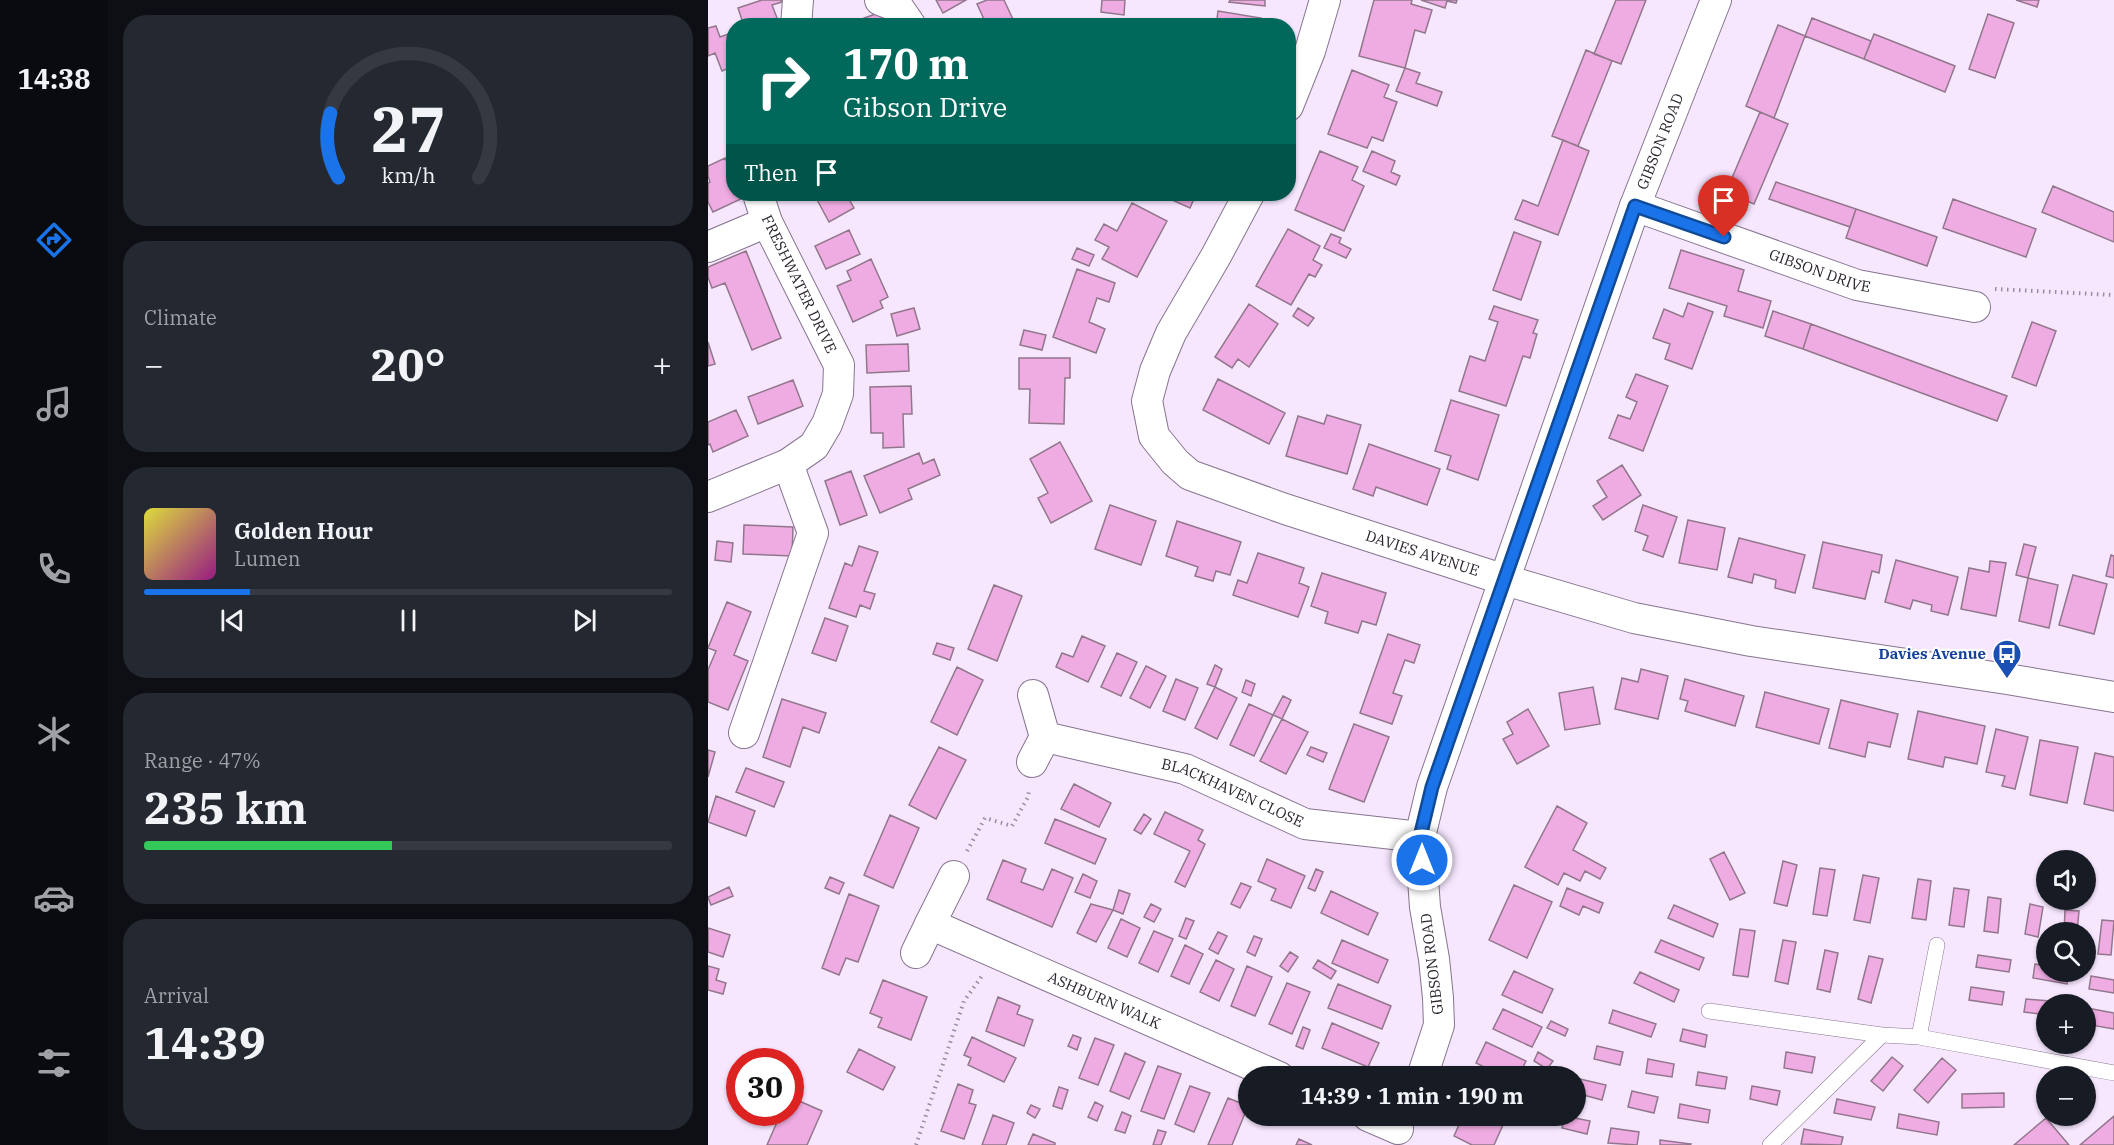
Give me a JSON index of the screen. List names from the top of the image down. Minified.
{"streets":{"street":["GIBSON ROAD","GIBSON DRIVE","FRESHWATER DRIVE","DAVIES AVENUE","BLACKHAVEN CLOSE","ASHBURN WALK"]},"crossings":[["GIBSON ROAD","GIBSON DRIVE"],["GIBSON ROAD","DAVIES AVENUE"],["GIBSON ROAD","BLACKHAVEN CLOSE"]],"places":{"bus stop":["Davies Avenue"]},"page":{"tabs":"14:38","turn":["170 m","Gibson Drive"],"then":"Then","tile":["Climate",["Range · 47%","235 km"],["Arrival","14:39"]],"heat":["−","20°","+"],"song":["Golden Hour","Lumen"],"map_buttons":["+","−"],"limit":"30","trip":"14:39 · 1 min · 190 m","gauge":["27","km/h"]}}
